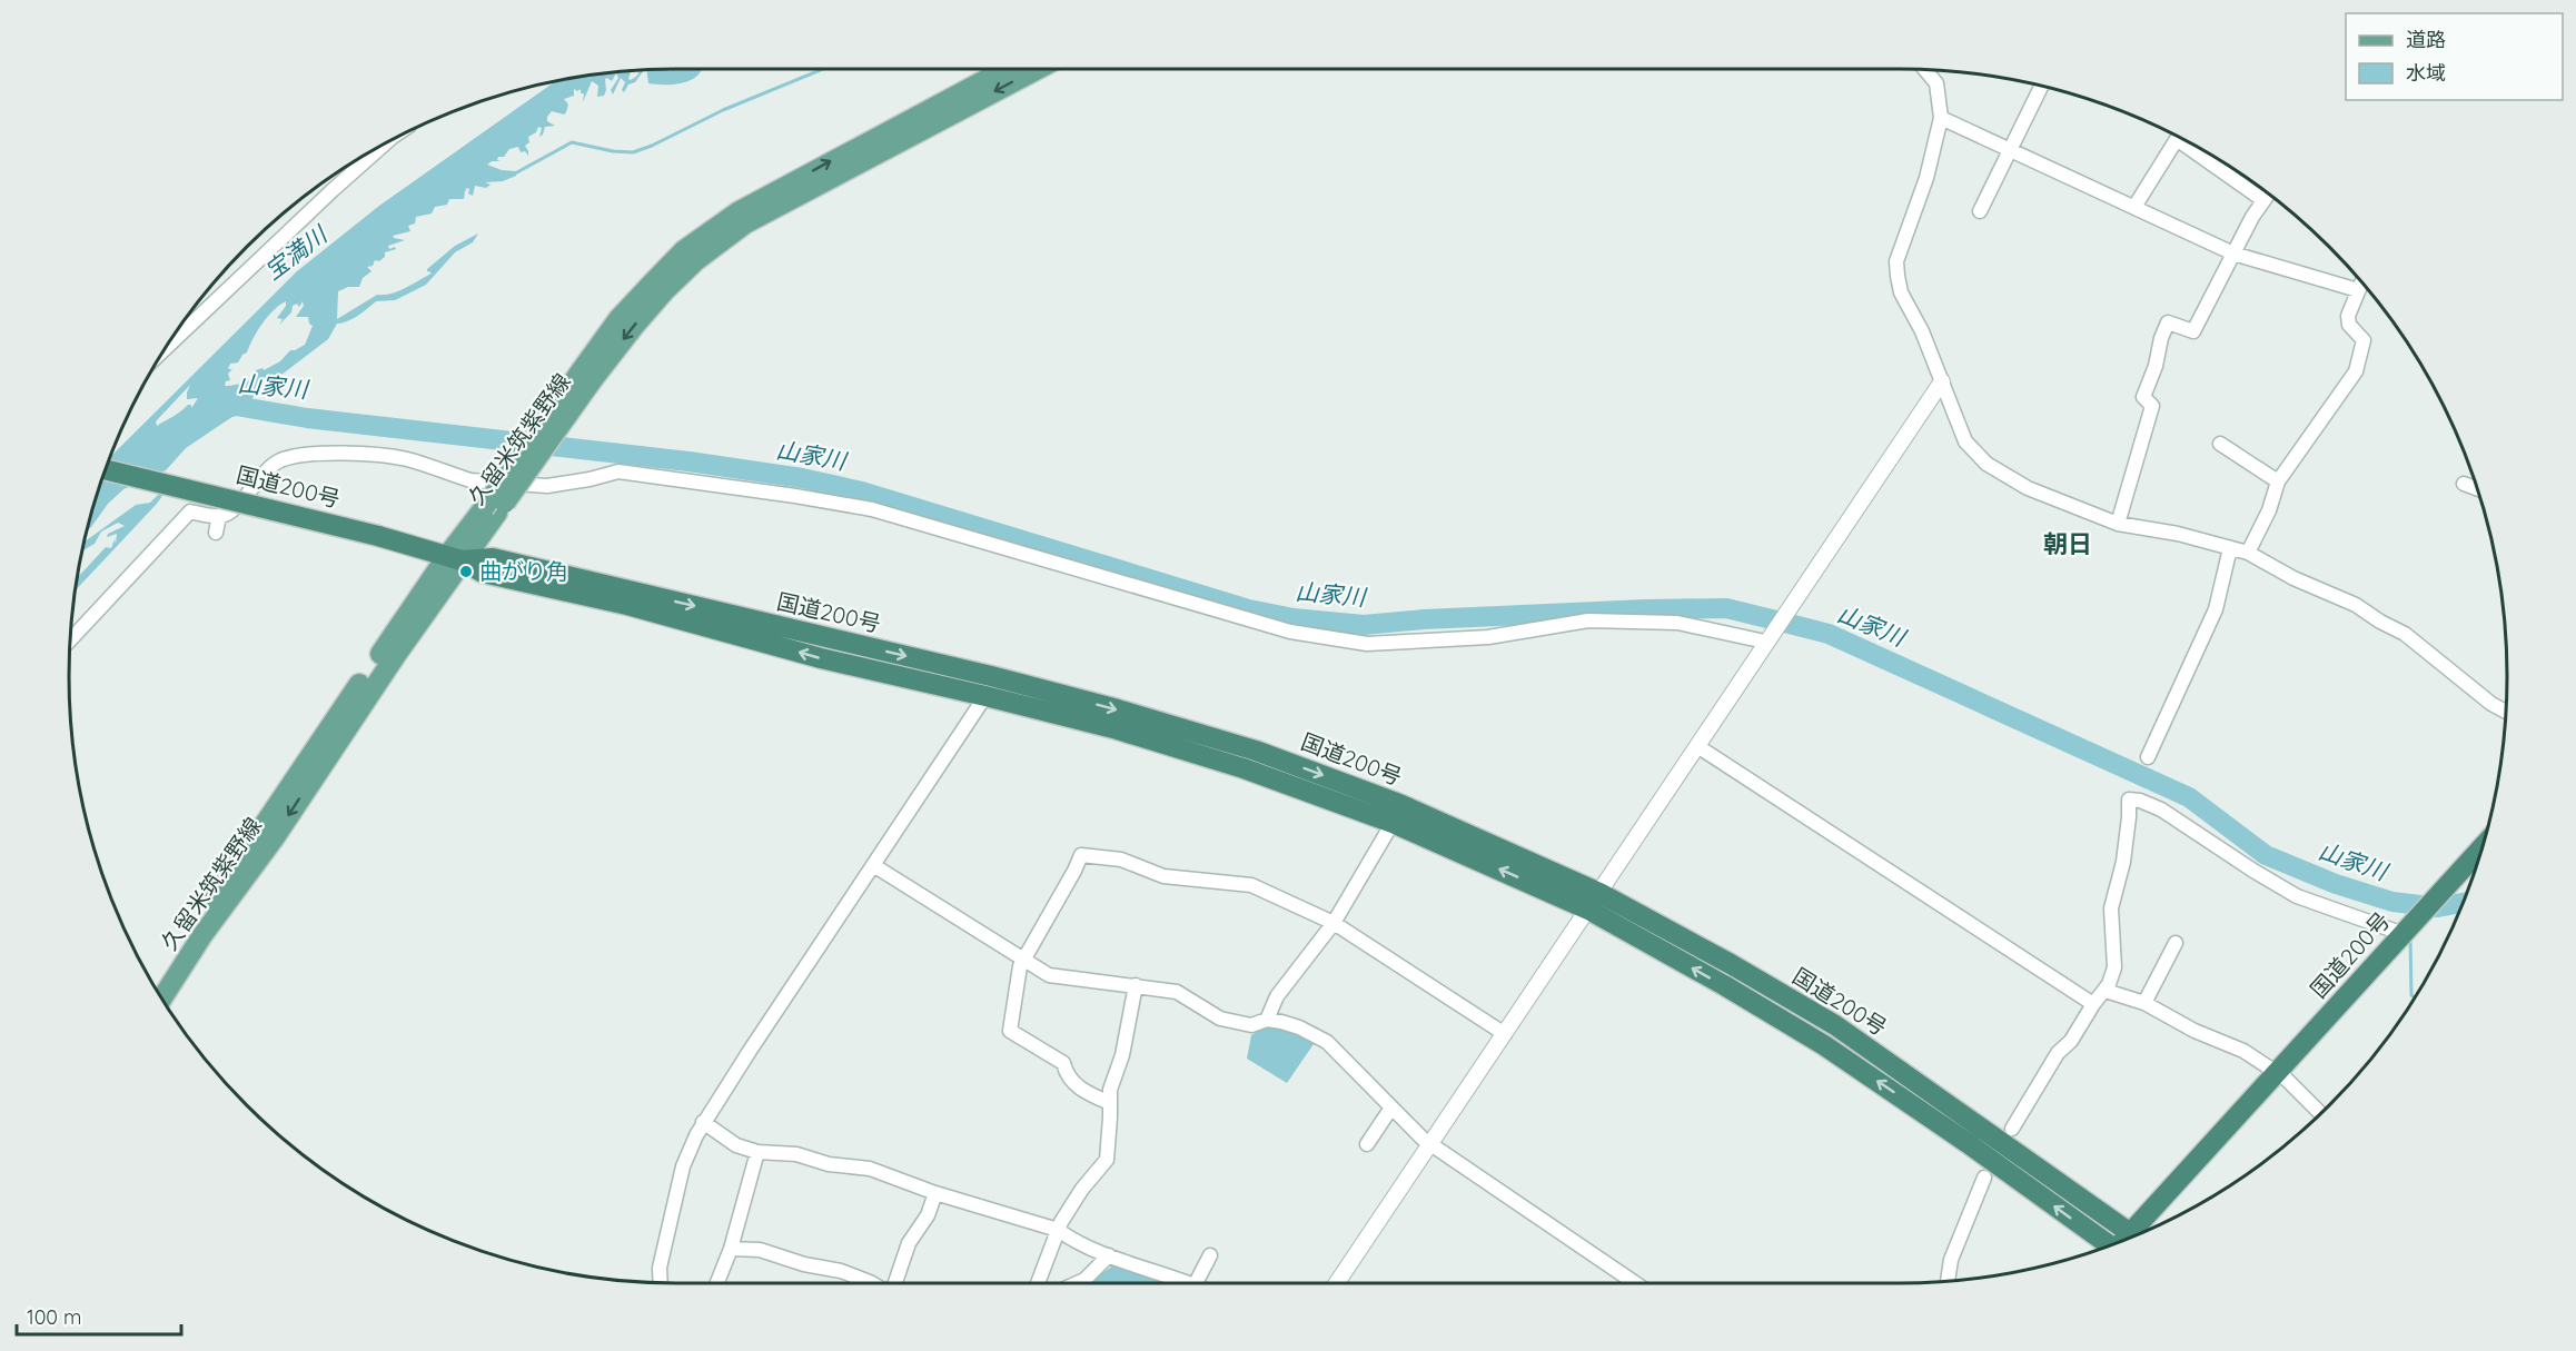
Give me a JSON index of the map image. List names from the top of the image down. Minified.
{"streets":{"highway":["国道200号"],"main road":["久留米筑紫野線"]},"crossings":[["久留米筑紫野線","国道200号"]],"districts":["朝日"],"water":["宝満川","山家川"],"places":["曲がり角"],"legend":["道路","水域"],"scale_bar":"100 m"}
